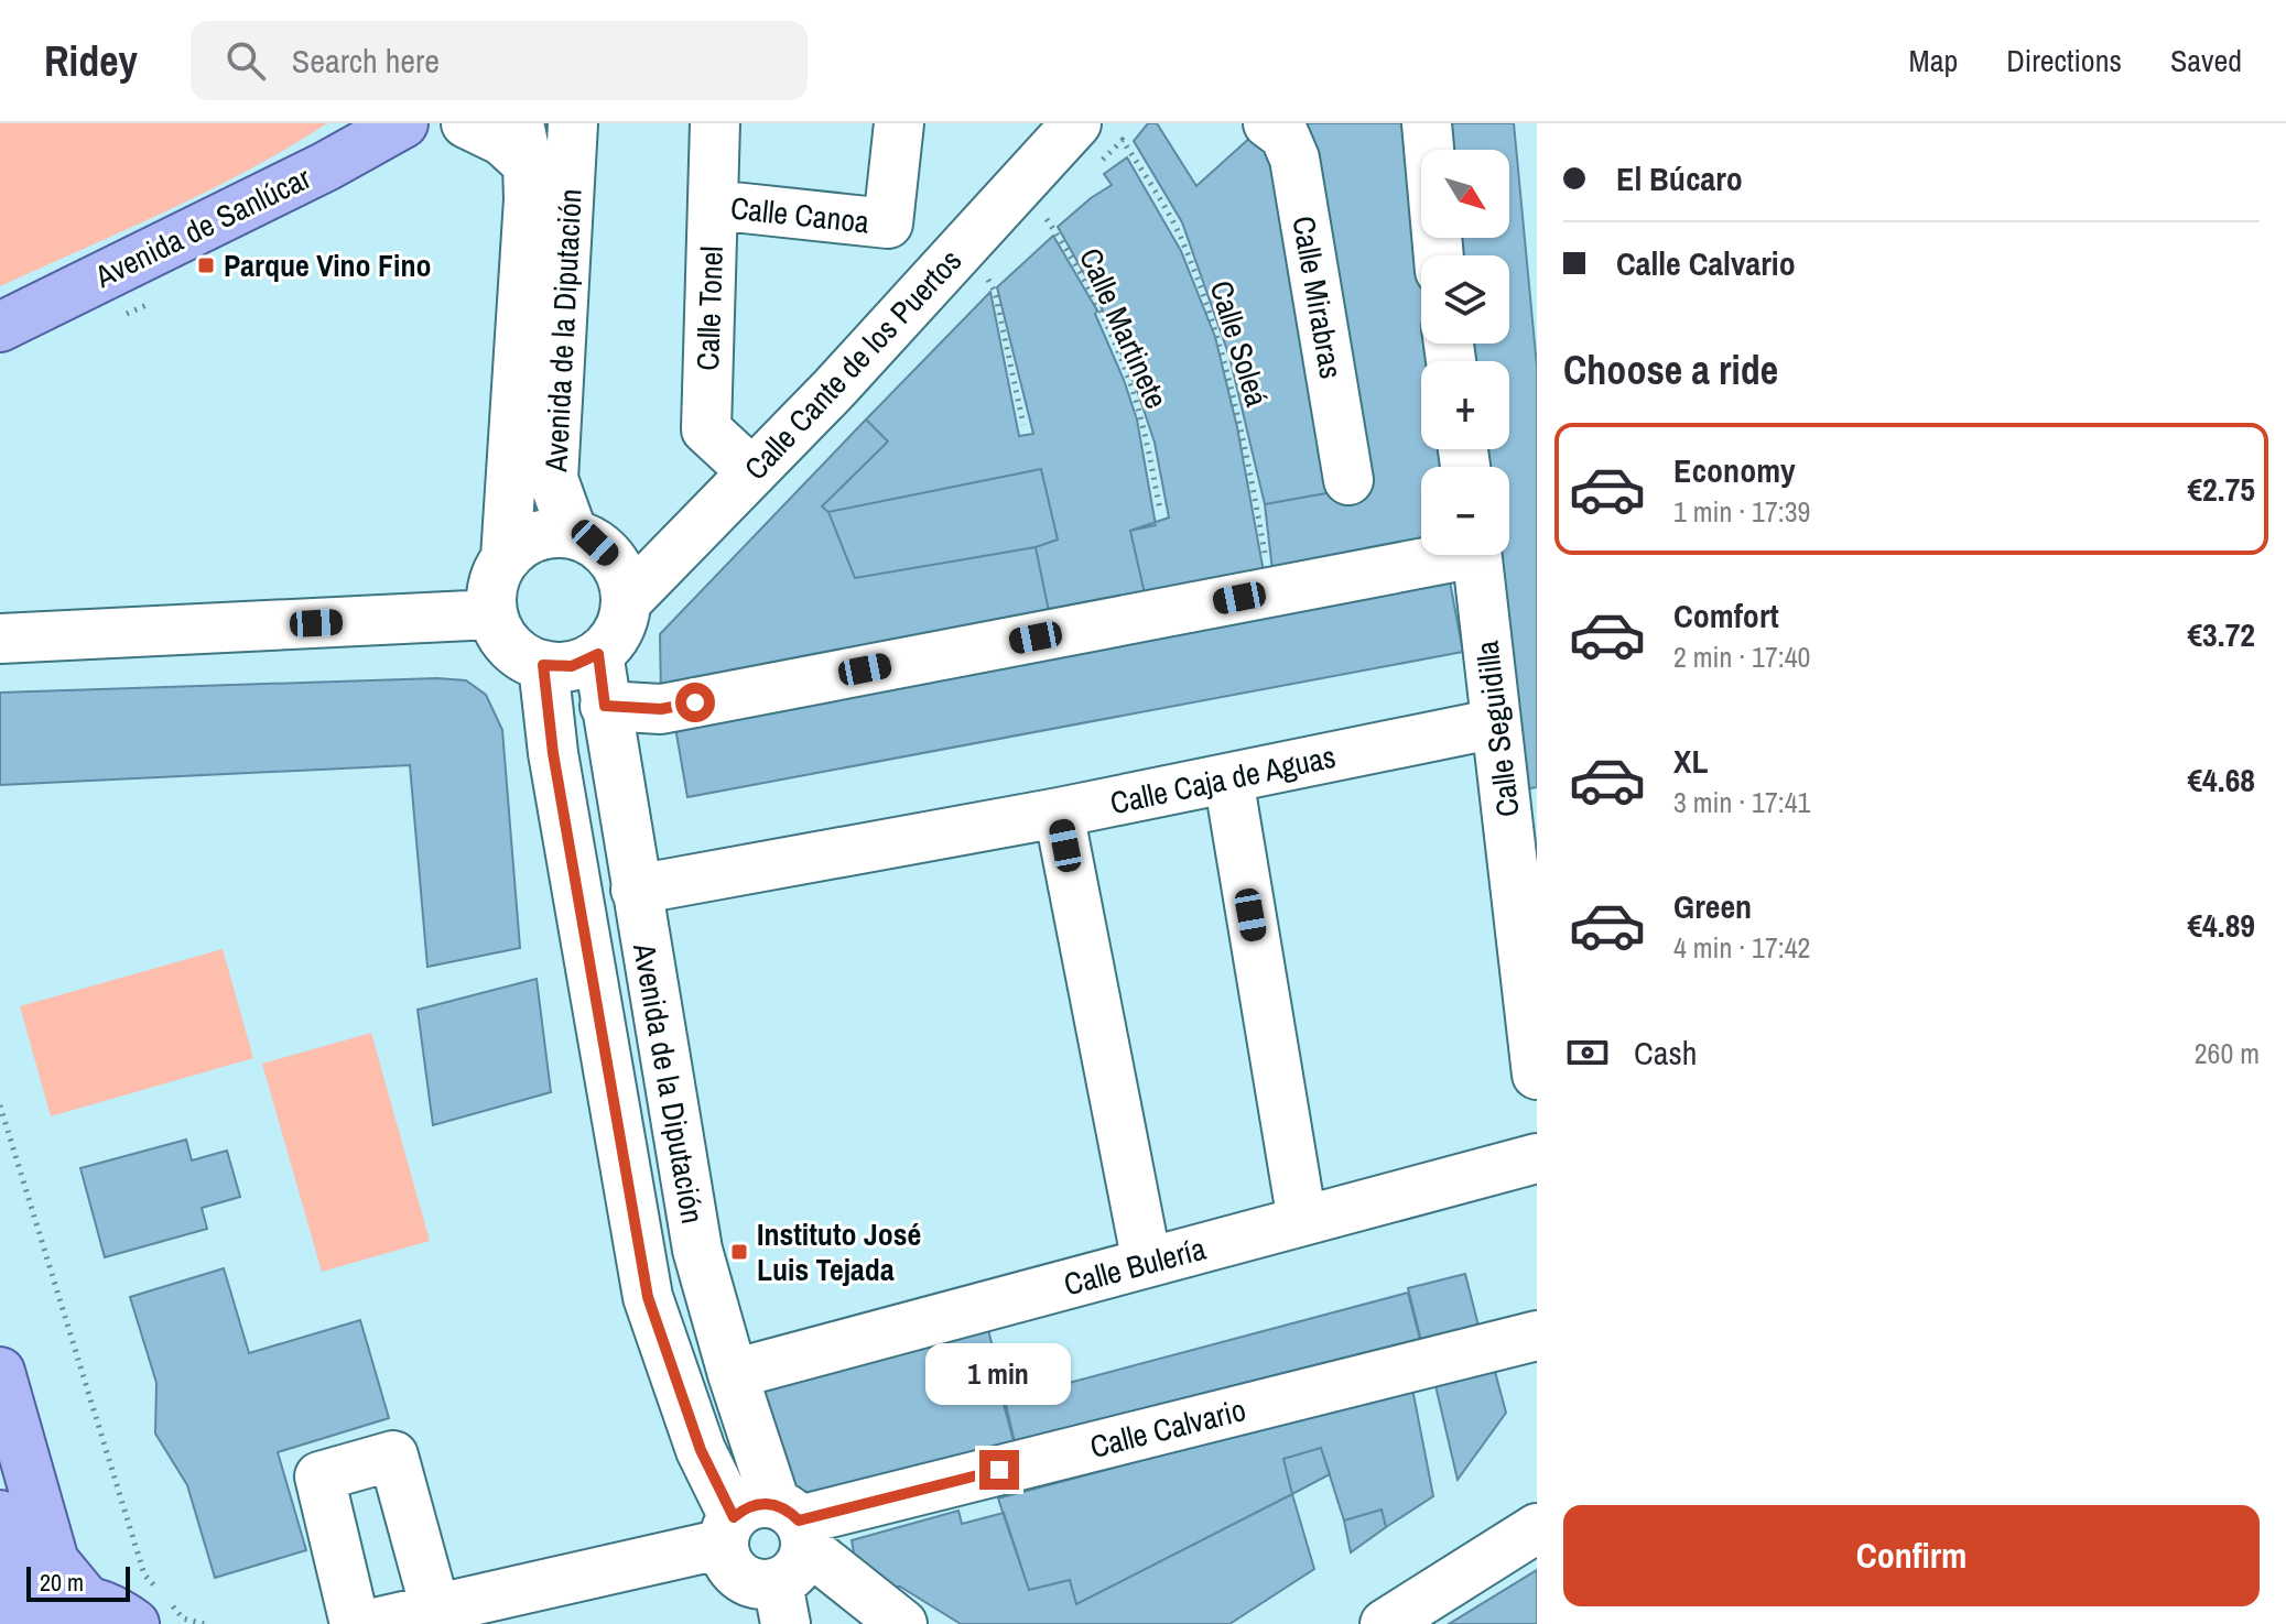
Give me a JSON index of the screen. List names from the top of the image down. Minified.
{"streets":{"main road":["Avenida de Sanlúcar"],"street":["Calle Canoa","Calle Mirabras","Calle Tonel","Avenida de la Diputación","Calle Cante de los Puertos","Calle Seguidilla","Calle Caja de Aguas","Calle Bulería","Calle Calvario"],"path":["Calle Martinete","Calle Soleá"]},"crossings":[["Calle Canoa","Calle Tonel"],["Calle Tonel","Calle Cante de los Puertos"],["Avenida de la Diputación","Calle Cante de los Puertos"],["Avenida de la Diputación","Calle Caja de Aguas"],["Avenida de la Diputación","Calle Bulería"],["Avenida de la Diputación","Calle Calvario"],["Calle Seguidilla","Calle Caja de Aguas"]],"places":{"transit":["Parque Vino Fino","Instituto José Luis Tejada"]},"scale_bar":"20 m","north":"bottom right","page":{"header":"Ridey","search":"Search here","nav":["Map","Directions","Saved"],"banner":["El Búcaro","Calle Calvario"],"map_buttons":["+","−"],"heading":"Choose a ride","list":[{"name":"Economy","note":"1 min · 17:39","value":"€2.75"},{"name":"Comfort","note":"2 min · 17:40","value":"€3.72"},{"name":"XL","note":"3 min · 17:41","value":"€4.68"},{"name":"Green","note":"4 min · 17:42","value":"€4.89"}],"pay":["Cash","260 m"],"bubble":"1 min","buttons":"Confirm","scale":"20 m"}}
